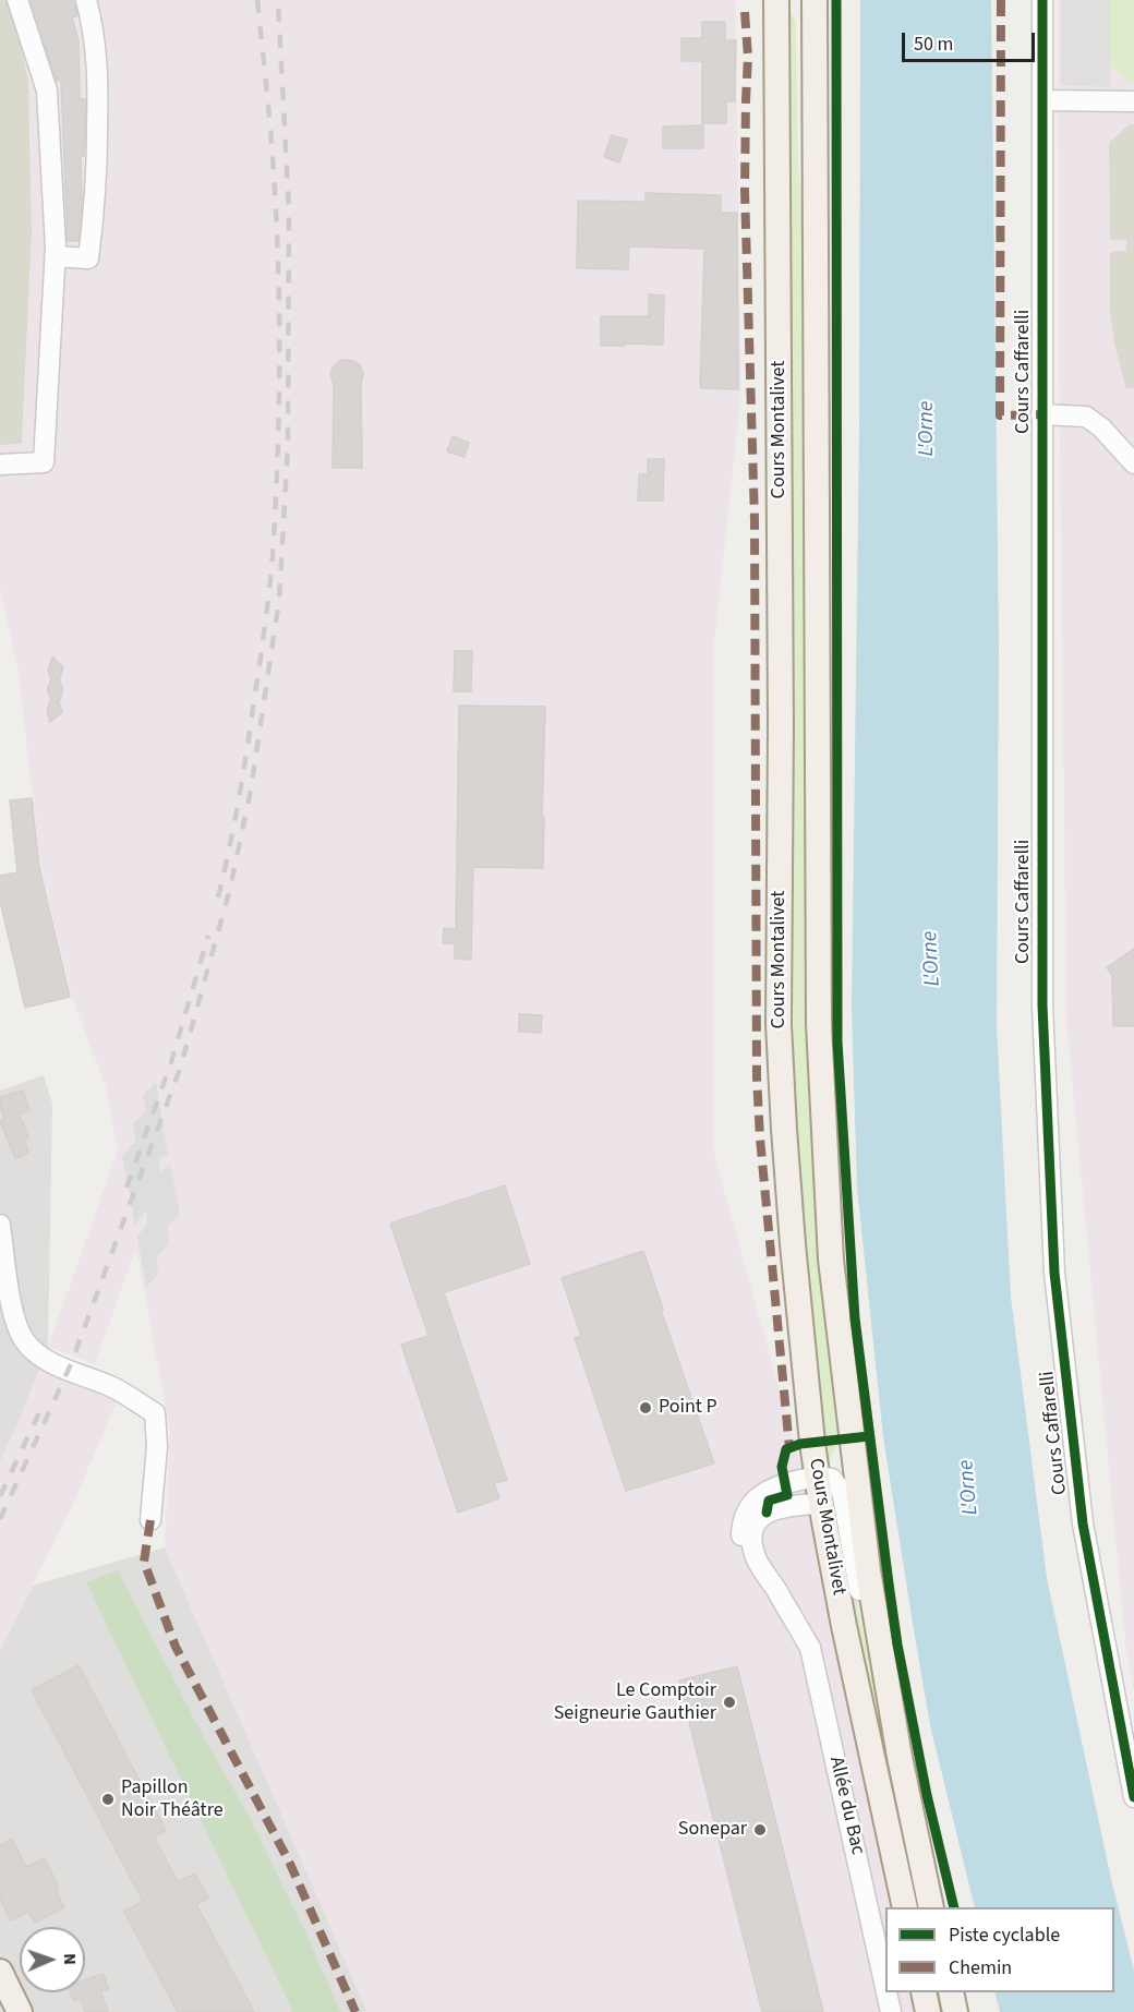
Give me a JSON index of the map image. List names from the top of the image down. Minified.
{"streets":{"main road":["Cours Montalivet"],"street":["Cours Caffarelli","Allée du Bac"]},"crossings":[["Cours Montalivet","Allée du Bac"]],"water":["L'Orne"],"places":["Point P","Le Comptoir Seigneurie Gauthier","Papillon Noir Théâtre","Sonepar"],"legend":["Piste cyclable","Chemin"],"scale_bar":"50 m","north":"right"}
